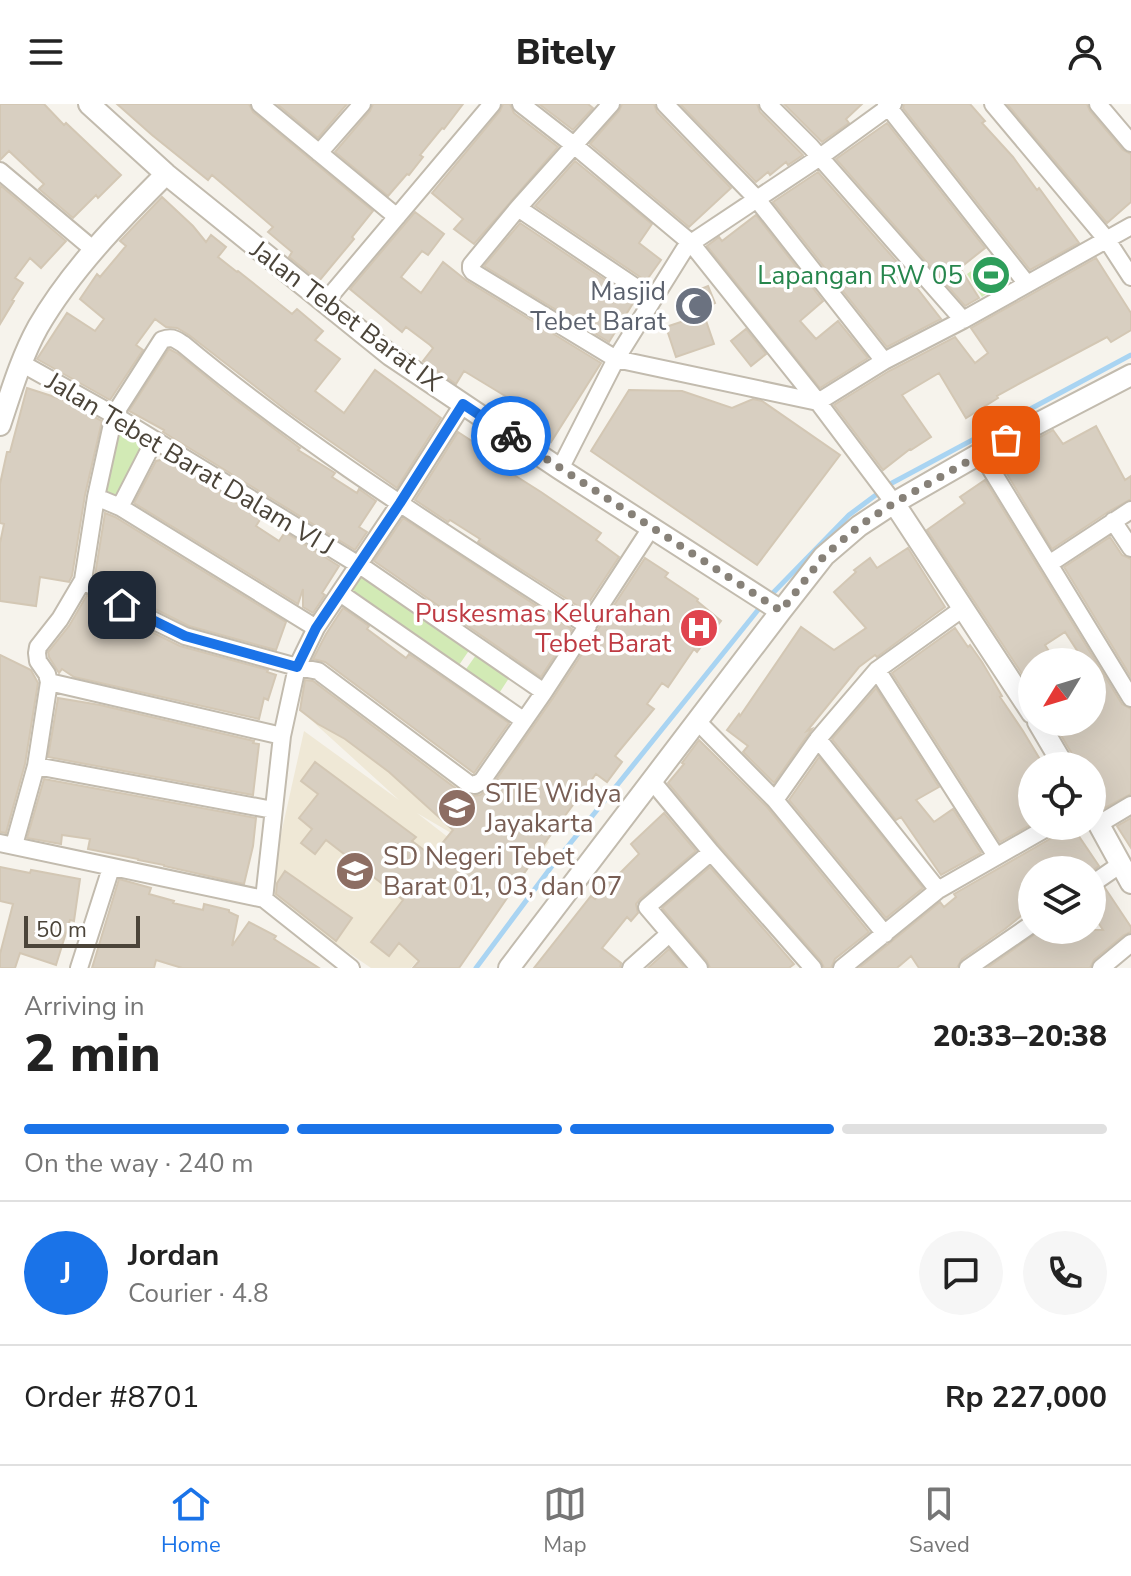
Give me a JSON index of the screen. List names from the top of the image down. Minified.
{"streets":{"street":["Jalan Tebet Barat IX","Jalan Tebet Barat Dalam VI J"]},"places":{"sports":["Lapangan RW 05"],"mosque":["Masjid Tebet Barat"],"hospital":["Puskesmas Kelurahan Tebet Barat"],"school or university":["STIE Widya Jayakarta","SD Negeri Tebet Barat 01, 03, dan 07"]},"scale_bar":"50 m","north":"bottom left","page":{"header":"Bitely","scale":"50 m","heading":["2 min","Arriving in","20:33–20:38"],"panel":["Jordan","Courier · 4.8","Order #8701","Rp 227,000"],"bar":"On the way · 240 m","round":"J","tabs":["Home","Map","Saved"]}}
